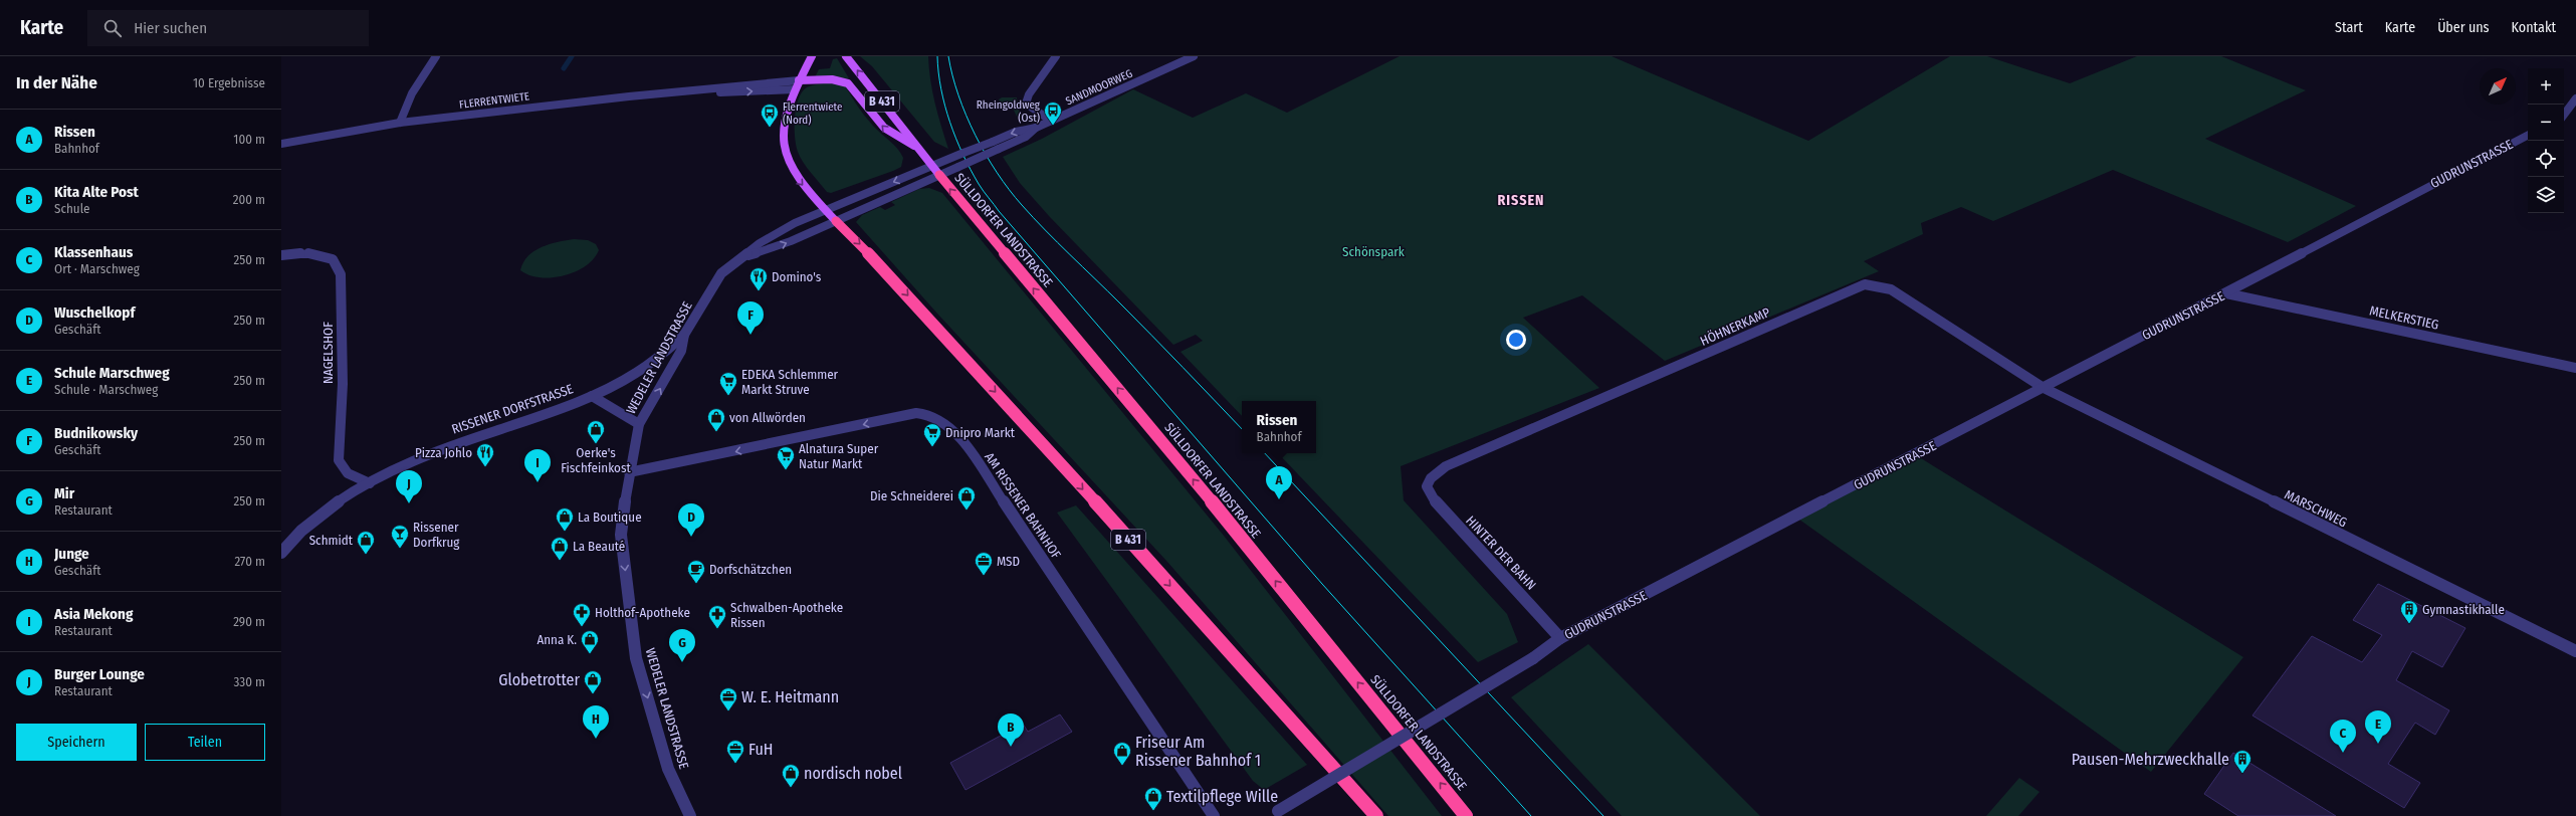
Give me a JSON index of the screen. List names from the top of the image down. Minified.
{"streets":{"highway":["B 431","SÜLLDORFER LANDSTRASSE"],"street":["SANDMOORWEG","FLERRENTWIETE","GUDRUNSTRASSE","MELKERSTIEG","HÖHNERKAMP","NAGELSHOF","WEDELER LANDSTRASSE","RISSENER DORFSTRASSE","AM RISSENER BAHNHOF","MARSCHWEG","HINTER DER BAHN"]},"crossings":[["SANDMOORWEG","B 431"],["SANDMOORWEG","SÜLLDORFER LANDSTRASSE"],["SANDMOORWEG","WEDELER LANDSTRASSE"],["FLERRENTWIETE","B 431"],["B 431","SÜLLDORFER LANDSTRASSE"],["B 431","WEDELER LANDSTRASSE"],["GUDRUNSTRASSE","MELKERSTIEG"],["GUDRUNSTRASSE","HÖHNERKAMP"],["GUDRUNSTRASSE","MARSCHWEG"],["GUDRUNSTRASSE","HINTER DER BAHN"],["SÜLLDORFER LANDSTRASSE","WEDELER LANDSTRASSE"],["HÖHNERKAMP","MARSCHWEG"],["HÖHNERKAMP","HINTER DER BAHN"],["NAGELSHOF","RISSENER DORFSTRASSE"],["WEDELER LANDSTRASSE","RISSENER DORFSTRASSE"],["WEDELER LANDSTRASSE","AM RISSENER BAHNHOF"]],"one_way":["AM RISSENER BAHNHOF"],"districts":["RISSEN"],"parks":["Schönspark"],"places":{"bus stop":["Rheingoldweg (Ost)","Flerrentwiete (Nord)"],"restaurant":["Domino's","Pizza Johlo"],"supermarket":["EDEKA Schlemmer Markt Struve","Dnipro Markt","Alnatura Super Natur Markt"],"shop":["von Allwörden","Oerke's Fischfeinkost","Die Schneiderei","La Boutique","Schmidt","La Beauté","Anna K.","Globetrotter","Friseur Am Rissener Bahnhof 1","nordisch nobel","Textilpflege Wille"],"bar":["Rissener Dorfkrug"],"office":["MSD","W. E. Heitmann","FuH"],"cafe":["Dorfschätzchen"],"building":["Gymnastikhalle","Pausen-Mehrzweckhalle"],"pharmacy":["Holthof-Apotheke","Schwalben-Apotheke Rissen"]},"north":"top right","page":{"header":"Karte","search":"Hier suchen","nav":["Start","Karte","Über uns","Kontakt"],"heading":["In der Nähe","10 Ergebnisse"],"map_buttons":["+","−"],"list":[{"mark":"A","name":"Rissen","note":"Bahnhof","value":"100 m"},{"mark":"B","name":"Kita Alte Post","note":"Schule","value":"200 m"},{"mark":"C","name":"Klassenhaus","note":"Ort · Marschweg","value":"250 m"},{"mark":"D","name":"Wuschelkopf","note":"Geschäft","value":"250 m"},{"mark":"E","name":"Schule Marschweg","note":"Schule · Marschweg","value":"250 m"},{"mark":"F","name":"Budnikowsky","note":"Geschäft","value":"250 m"},{"mark":"G","name":"Mir","note":"Restaurant","value":"250 m"},{"mark":"H","name":"Junge","note":"Geschäft","value":"270 m"},{"mark":"I","name":"Asia Mekong","note":"Restaurant","value":"290 m"},{"mark":"J","name":"Burger Lounge","note":"Restaurant","value":"330 m"}],"pins":["F","I","A","J","D","G","H","E","B","C"],"popup":["Rissen","Bahnhof"],"buttons":["Speichern","Teilen"]}}
